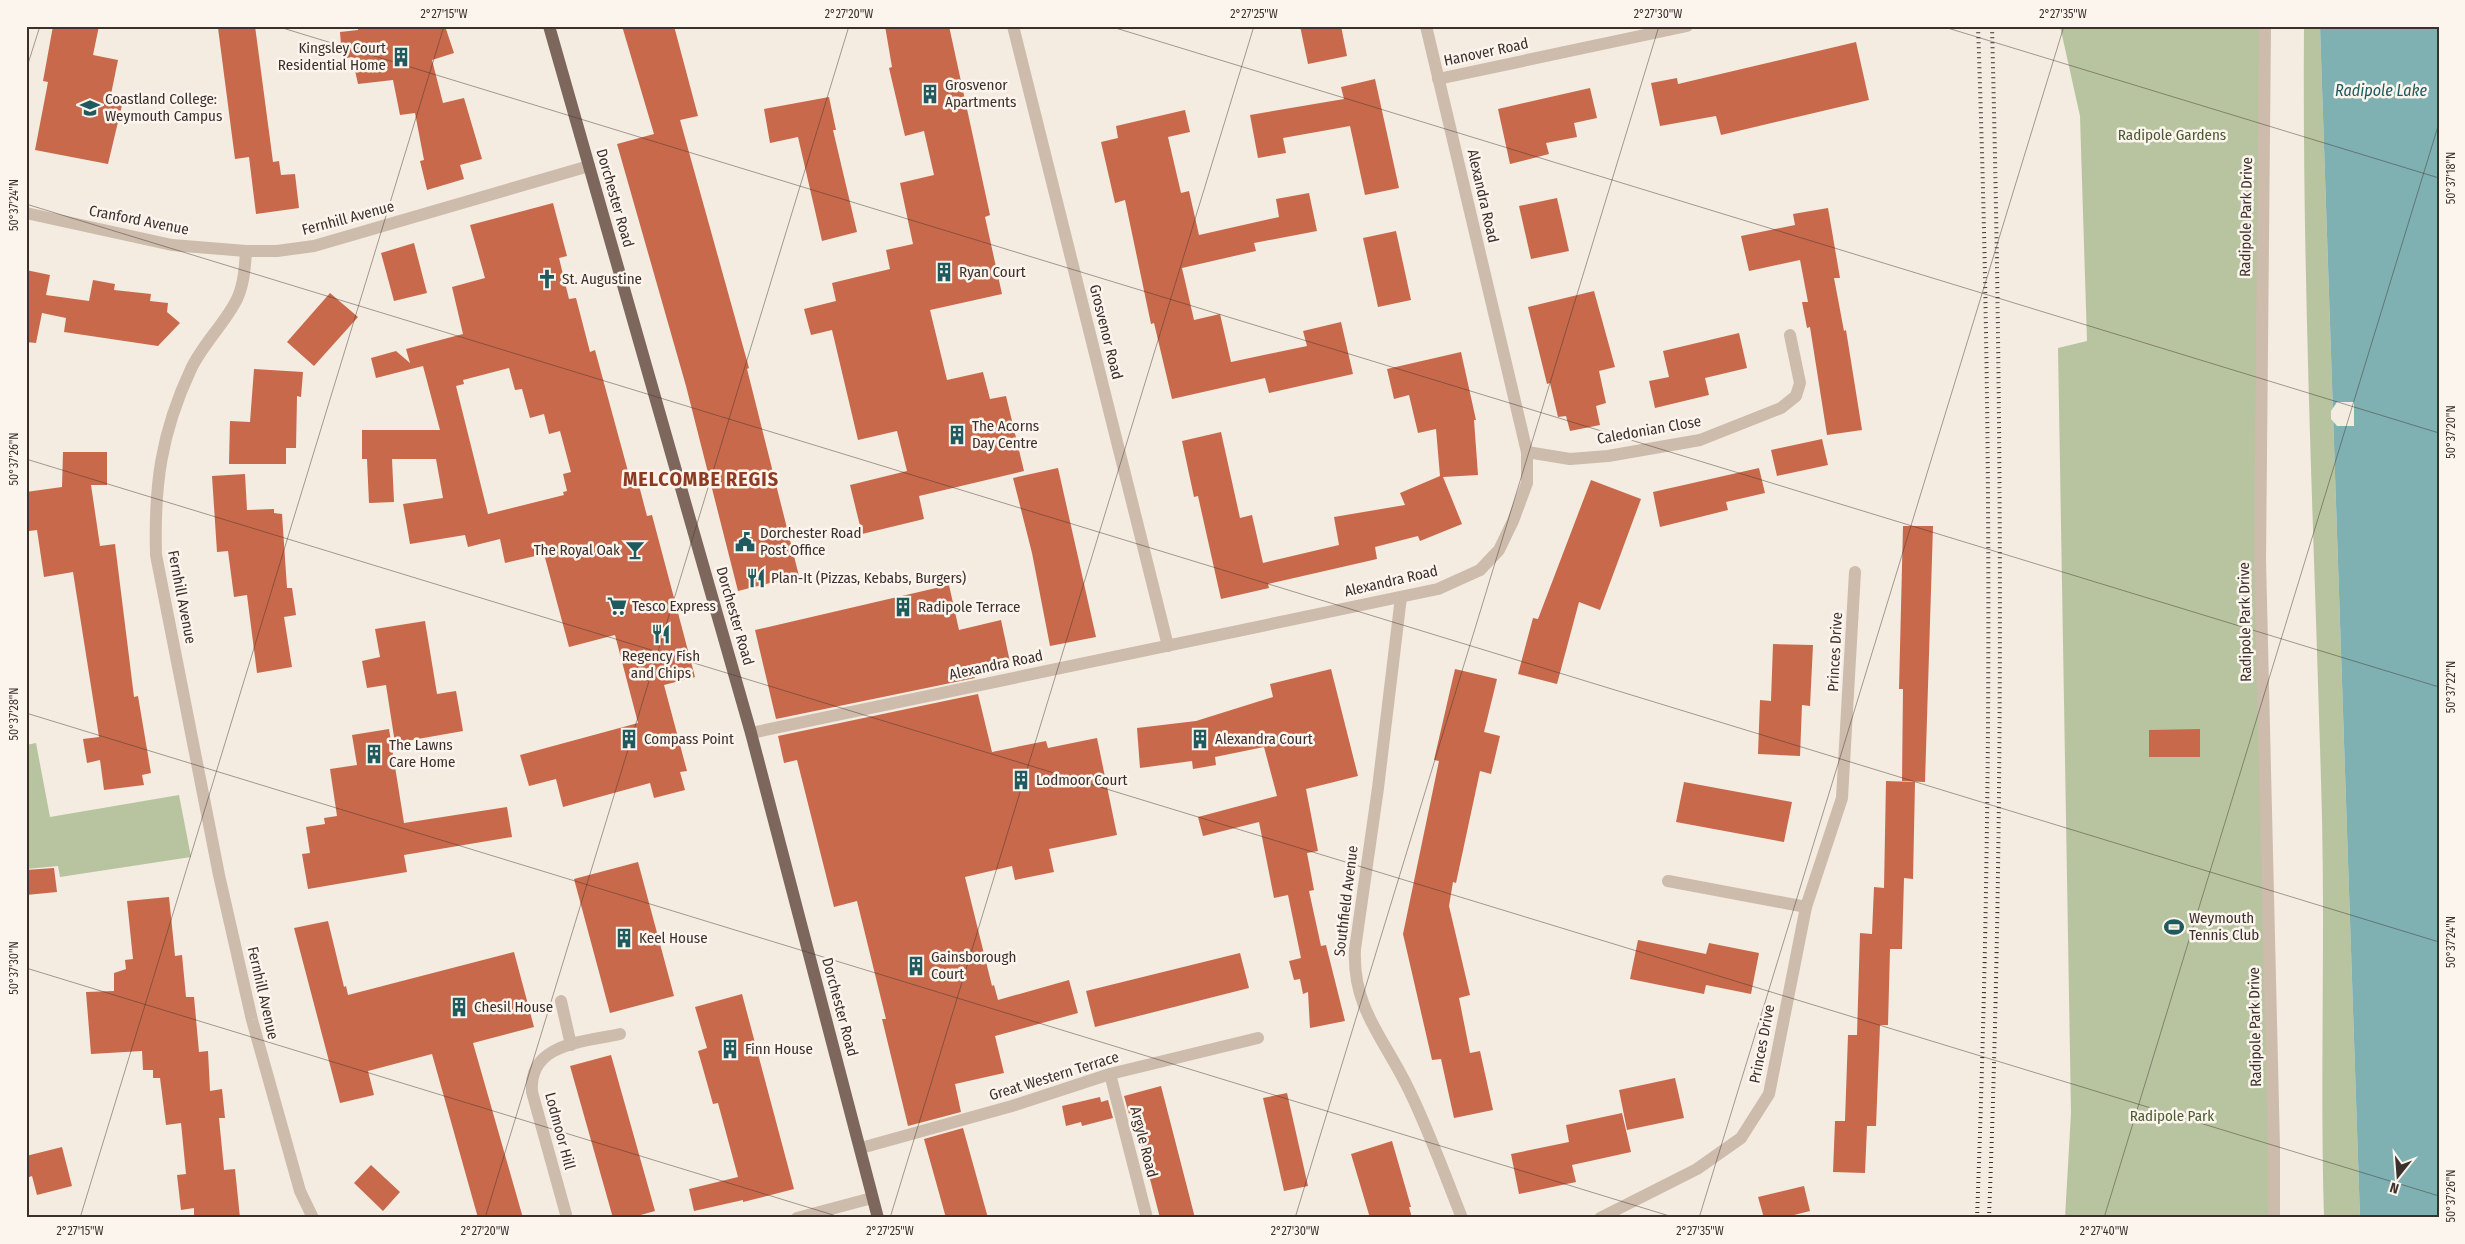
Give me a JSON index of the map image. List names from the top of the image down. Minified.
{"streets":{"main road":["Dorchester Road"],"street":["Hanover Road","Alexandra Road","Radipole Park Drive","Fernhill Avenue","Cranford Avenue","Grosvenor Road","Caledonian Close","Princes Drive","Southfield Avenue","Great Western Terrace","Lodmoor Hill","Argyle Road"]},"crossings":[["Hanover Road","Alexandra Road"],["Alexandra Road","Dorchester Road"],["Alexandra Road","Grosvenor Road"],["Alexandra Road","Caledonian Close"],["Alexandra Road","Southfield Avenue"],["Dorchester Road","Fernhill Avenue"],["Dorchester Road","Great Western Terrace"],["Fernhill Avenue","Cranford Avenue"],["Great Western Terrace","Argyle Road"]],"districts":["MELCOMBE REGIS"],"water":["Radipole Lake"],"parks":["Radipole Gardens","Radipole Park"],"places":{"building":["Kingsley Court Residential Home","Grosvenor Apartments","Ryan Court","The Acorns Day Centre","Radipole Terrace","Compass Point","Alexandra Court","The Lawns Care Home","Lodmoor Court","Keel House","Gainsborough Court","Chesil House","Finn House"],"school or university":["Coastland College: Weymouth Campus"],"church":["St. Augustine"],"public building":["Dorchester Road Post Office"],"bar":["The Royal Oak"],"restaurant":["Plan-It (Pizzas, Kebabs, Burgers)","Regency Fish and Chips"],"supermarket":["Tesco Express"],"sports":["Weymouth Tennis Club"]},"north":"bottom","coordinates":["2°27'15\"W","2°27'20\"W","2°27'25\"W","2°27'30\"W","2°27'35\"W","50°37'18\"N","50°37'24\"N","50°37'20\"N","50°37'26\"N","50°37'22\"N","50°37'28\"N","50°37'30\"N","2°27'40\"W"]}
